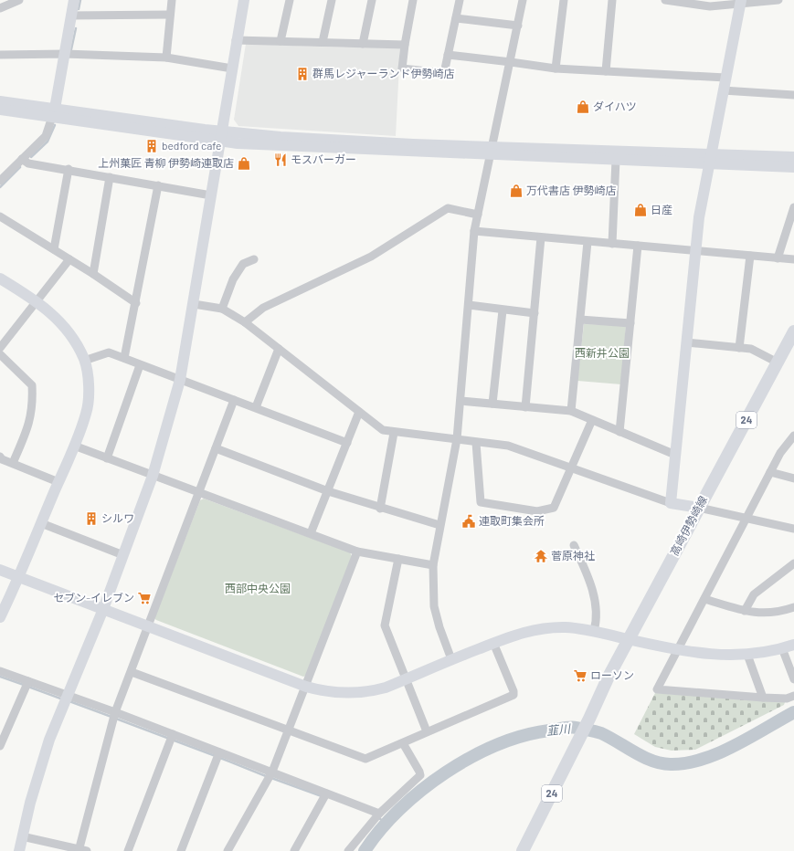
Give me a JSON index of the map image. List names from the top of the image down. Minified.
{"streets":{"main road":["24","高崎伊勢崎線"]},"water":["韮川"],"parks":["西新井公園","西部中央公園"],"places":{"building":["群馬レジャーランド伊勢崎店","bedford cafe","シルワ"],"shop":["ダイハツ","上州菓匠 青柳 伊勢崎連取店","万代書店 伊勢崎店","日産"],"restaurant":["モスバーガー"],"public building":["連取町集会所"],"temple":["菅原神社"],"supermarket":["セブン-イレブン","ローソン"]}}
